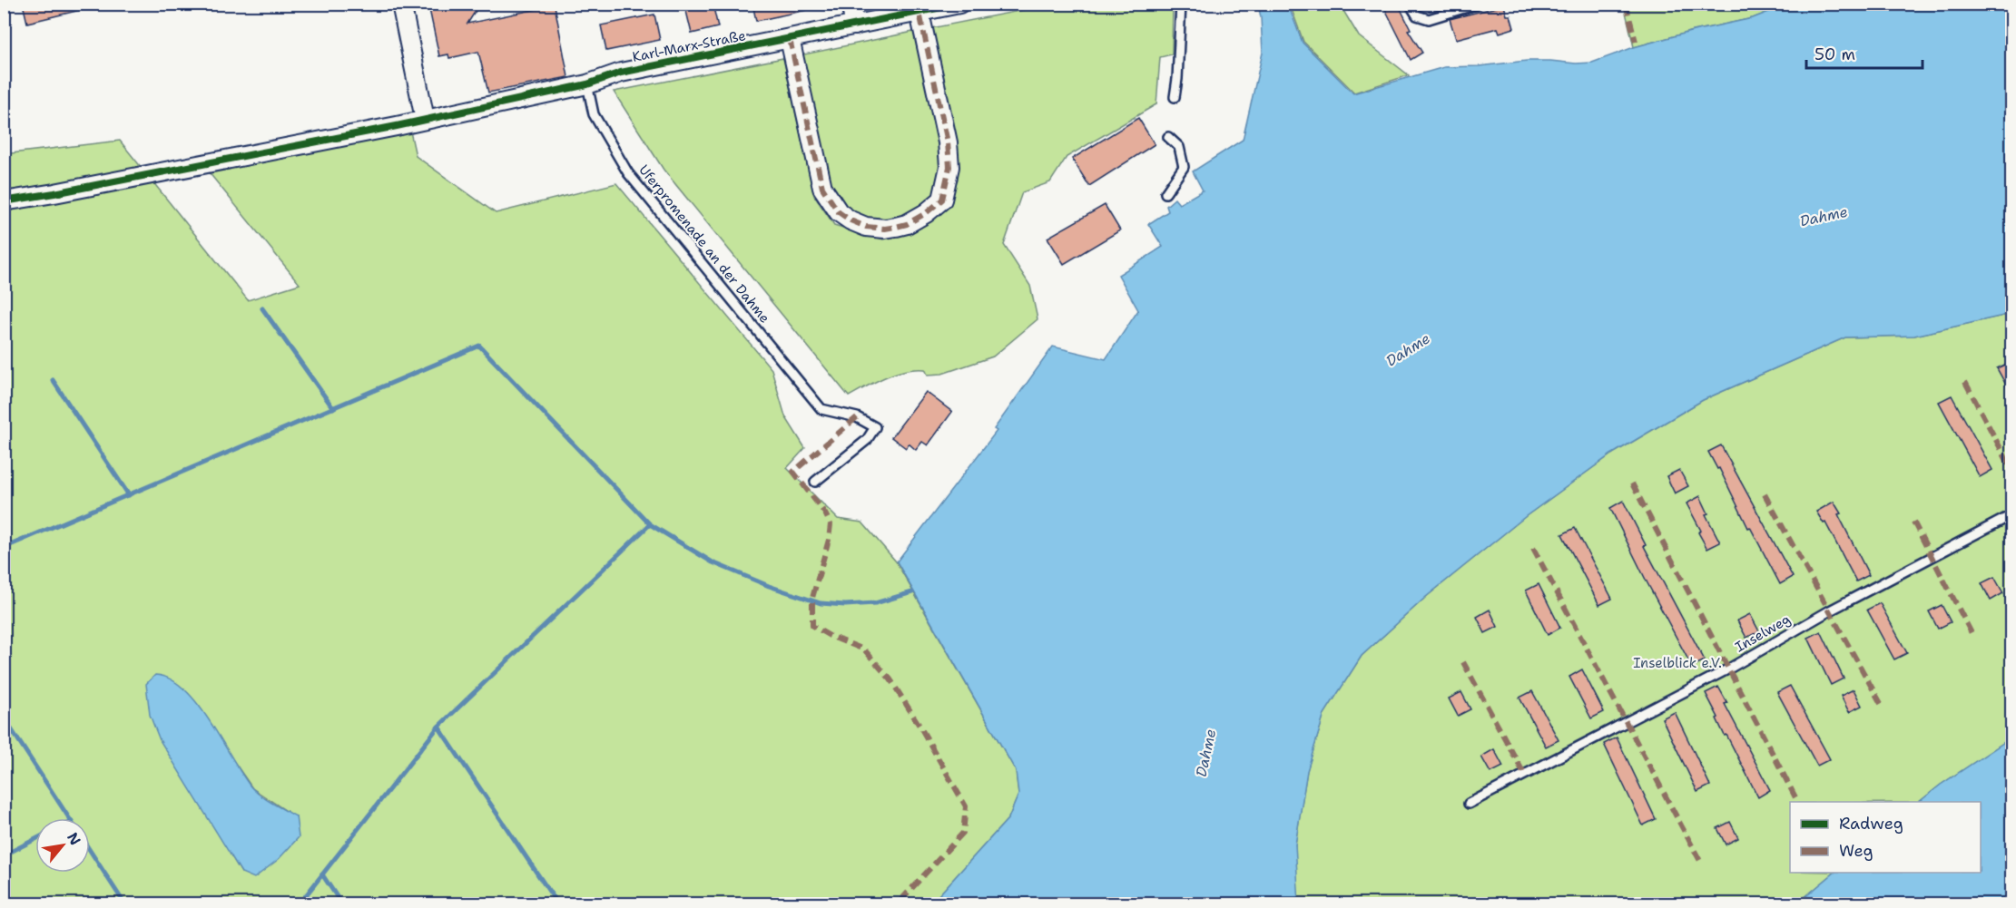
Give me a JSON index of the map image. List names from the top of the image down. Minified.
{"streets":{"street":["Karl-Marx-Straße"],"lane":["Uferpromenade an der Dahme","Inselweg"]},"crossings":[["Karl-Marx-Straße","Uferpromenade an der Dahme"]],"water":["Dahme"],"parks":["Inselblick e.V."],"legend":["Radweg","Weg"],"scale_bar":"50 m","north":"top right"}
